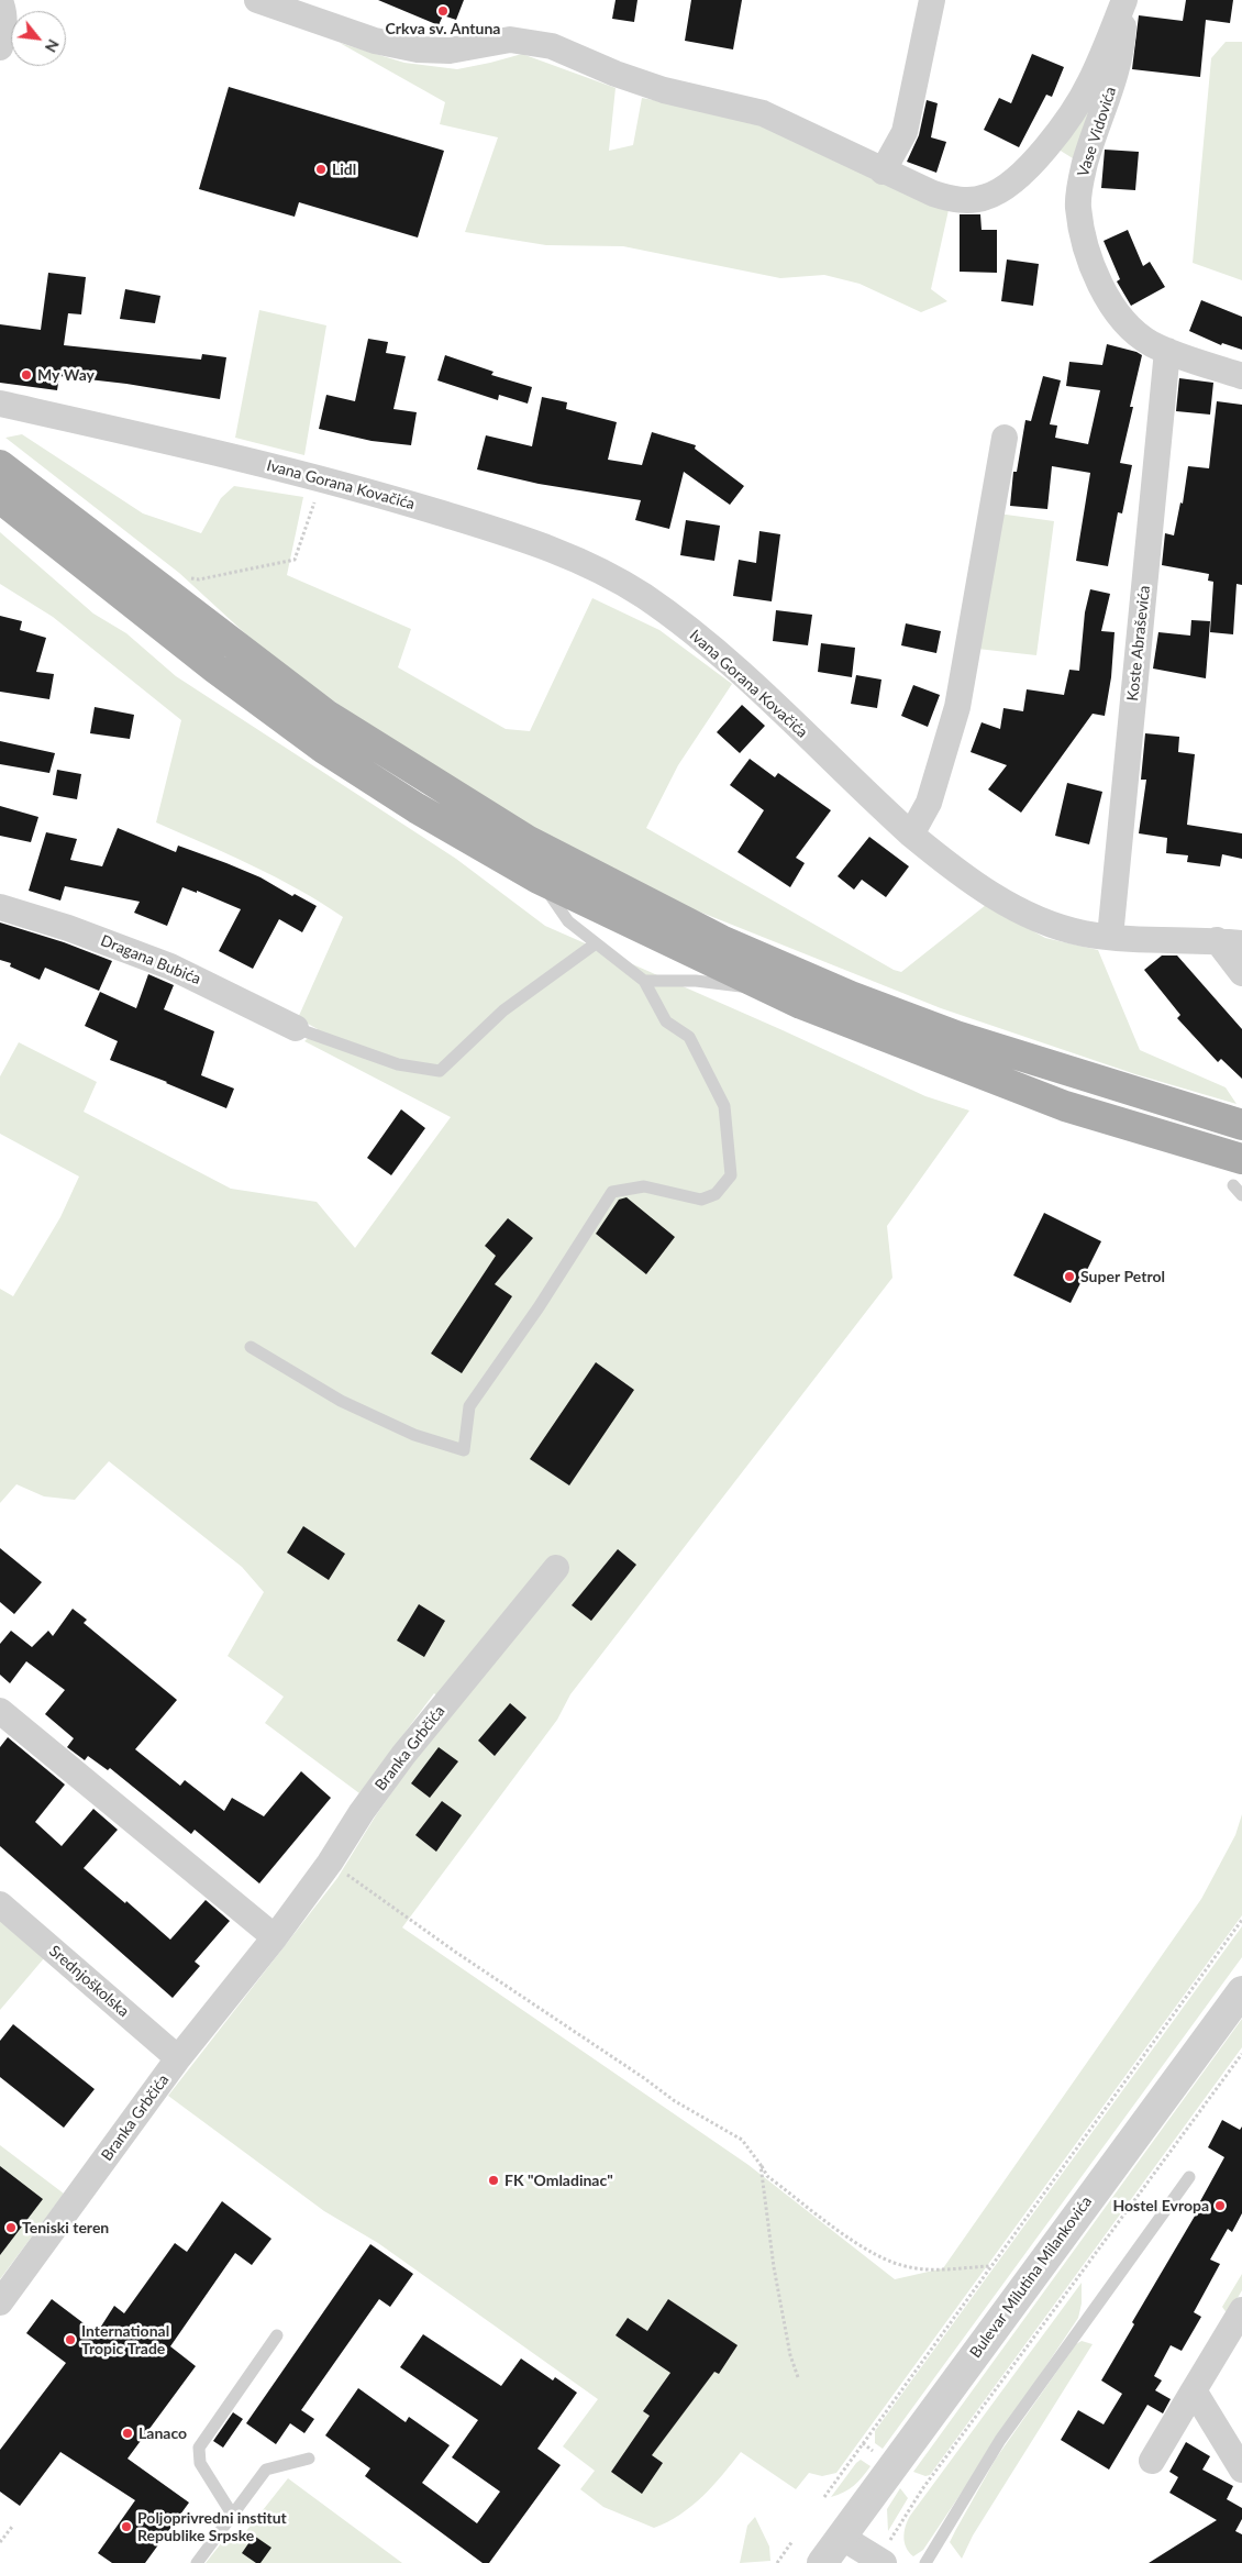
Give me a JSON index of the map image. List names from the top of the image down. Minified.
{"streets":{"street":["Vase Vidovića","Ivana Gorana Kovačića","Koste Abraševića","Dragana Bubića","Branka Grbčića","Srednjoškolska","Bulevar Milutina Milankovića"]},"crossings":[["Vase Vidovića","Koste Abraševića"],["Ivana Gorana Kovačića","Koste Abraševića"],["Branka Grbčića","Srednjoškolska"]],"places":["Crkva sv. Antuna","Lidl","My Way","Super Petrol","FK \"Omladinac\"","Hostel Evropa","Teniski teren","International Tropic Trade","Lanaco","Poljoprivredni institut Republike Srpske"],"north":"bottom right"}
